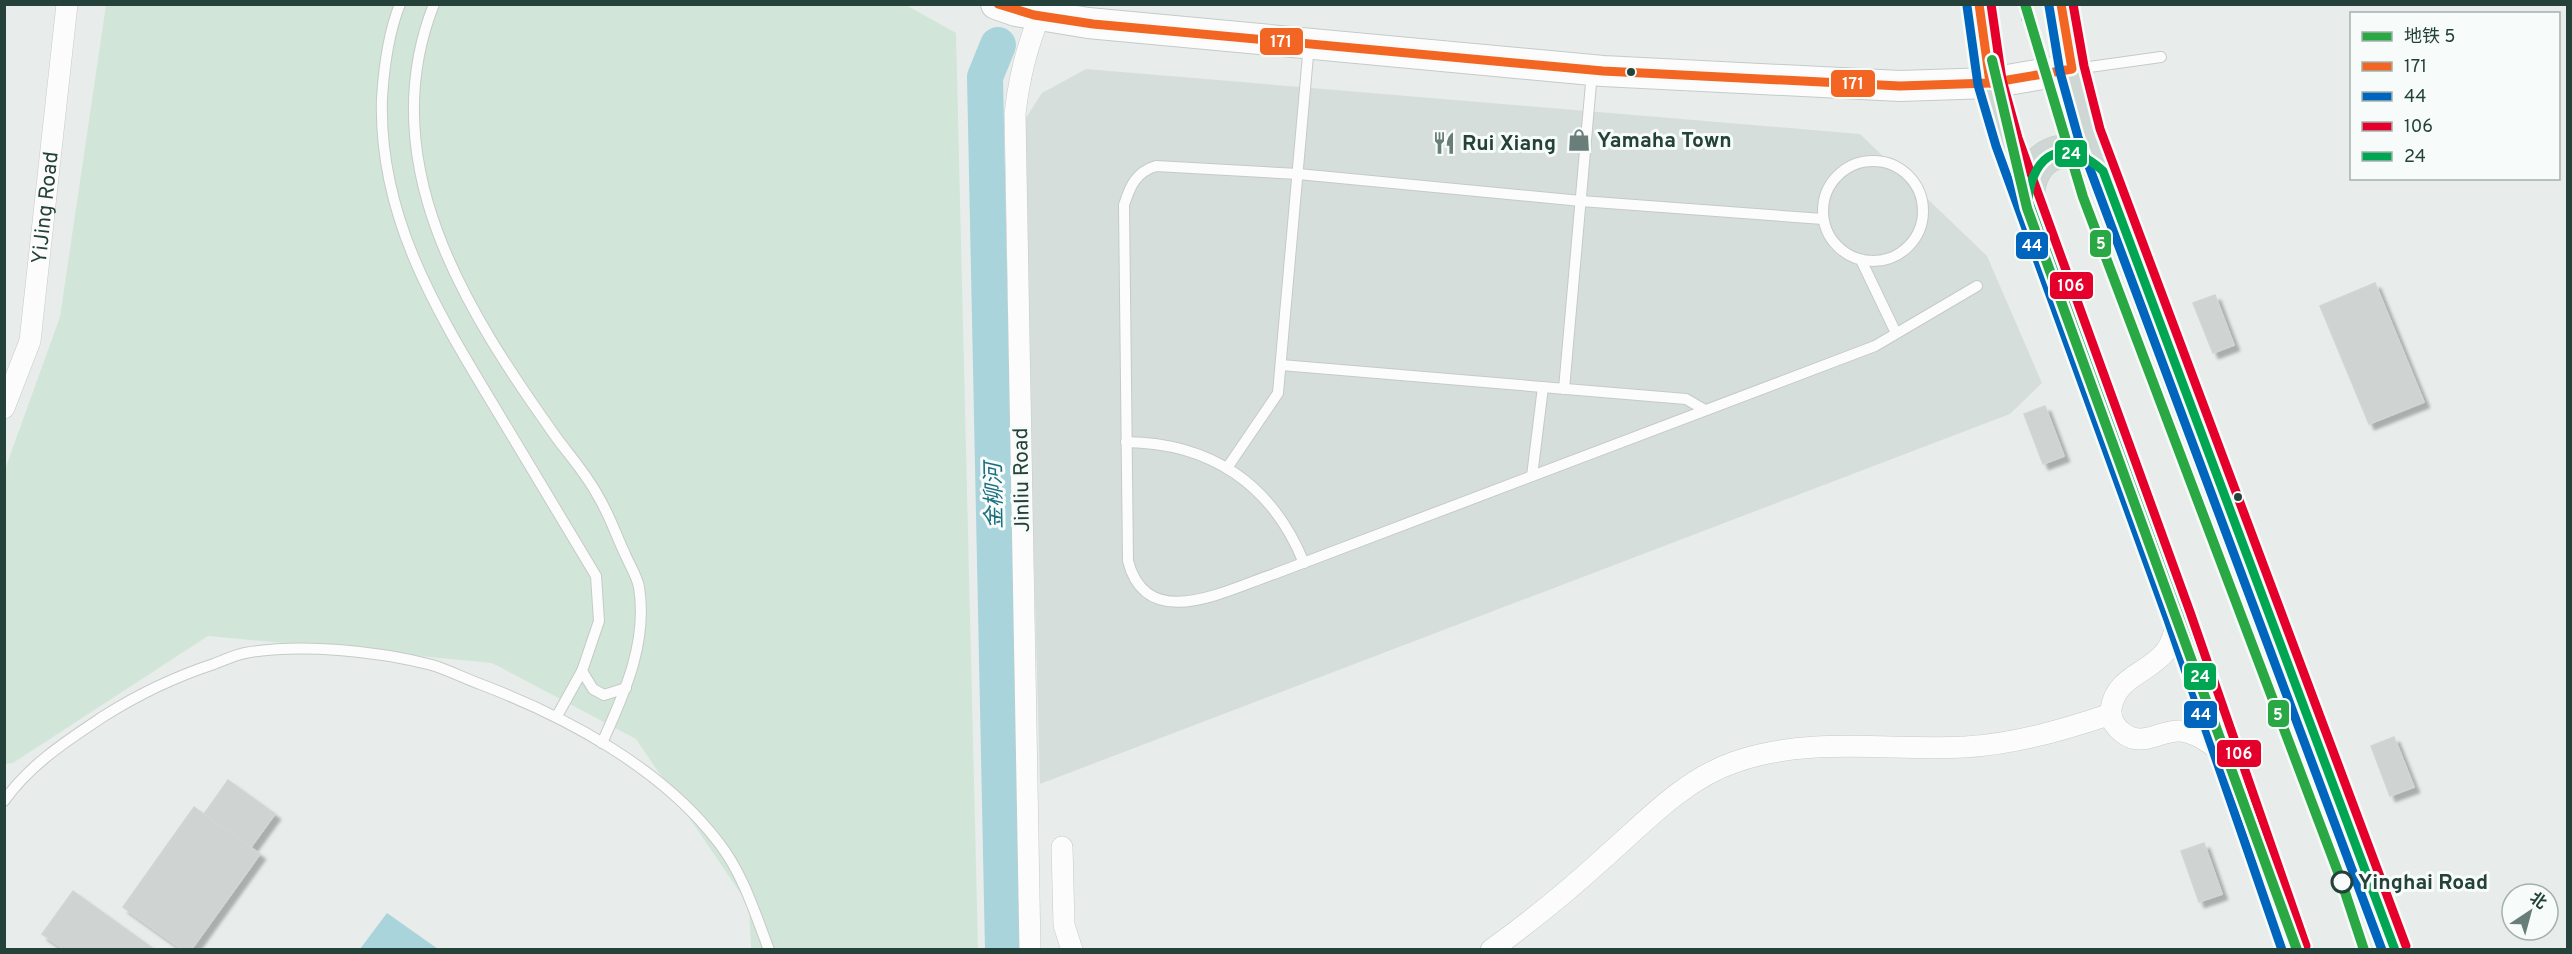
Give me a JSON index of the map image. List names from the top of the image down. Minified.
{"streets":{"street":["YiJing Road","Jinliu Road"]},"water":["金柳河"],"places":{"shop":["Yamaha Town"],"restaurant":["Rui Xiang"],"other":["Yinghai Road"]},"lines":["metro line 5","transit line 171","transit line 106","transit line 44","transit line 24"],"legend":["地铁 5","171","44","106","24"],"north":"top right"}
